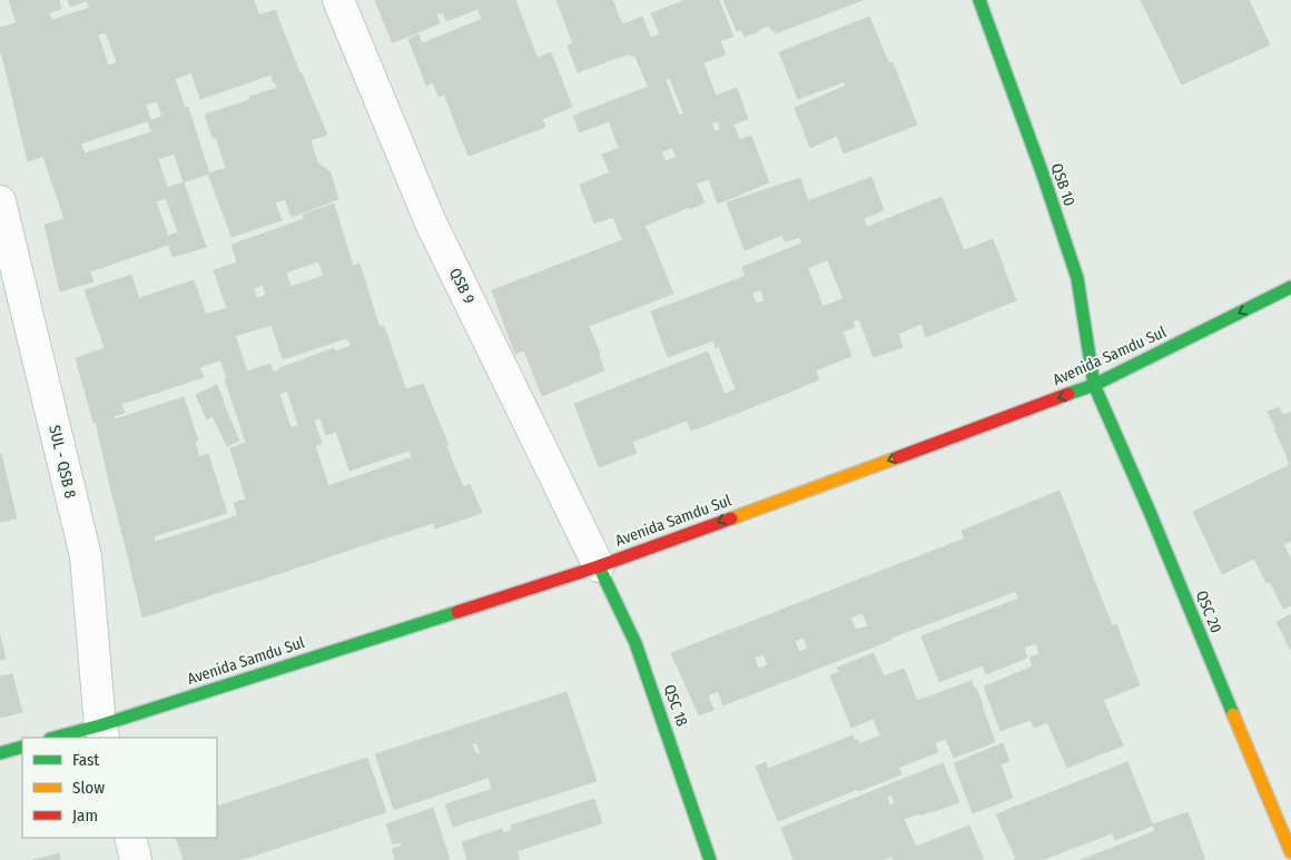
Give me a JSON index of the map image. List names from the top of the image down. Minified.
{"streets":{"main road":["QSB 10","Avenida Samdu Sul","QSC 20","QSC 18"],"street":["QSB 9","SUL - QSB 8"]},"crossings":[["QSB 10","Avenida Samdu Sul"],["QSB 10","QSC 20"],["QSB 9","Avenida Samdu Sul"],["QSB 9","QSC 18"],["Avenida Samdu Sul","SUL - QSB 8"],["Avenida Samdu Sul","QSC 20"],["Avenida Samdu Sul","QSC 18"]],"one_way":["Avenida Samdu Sul"],"legend":["Fast","Slow","Jam"]}
